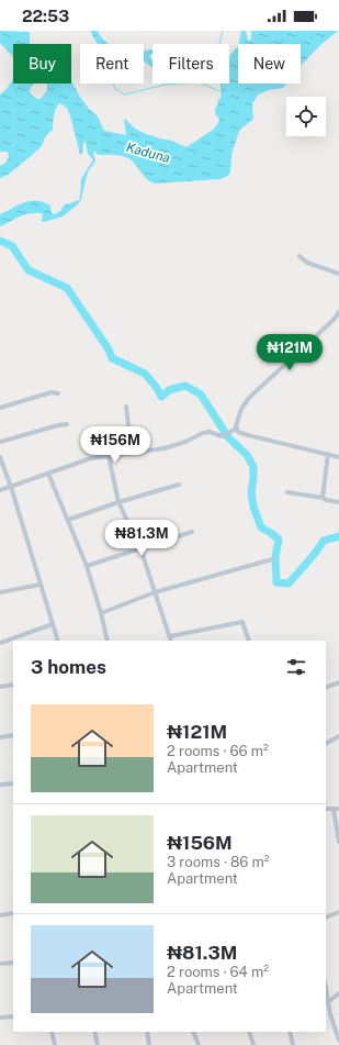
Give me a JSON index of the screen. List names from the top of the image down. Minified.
{"water":["Kaduna"],"page":{"status":"22:53","chip":["Buy","Rent","Filters","New"],"price":["₦121M","₦156M","₦81.3M"],"heading":"3 homes","list":[{"name":"₦121M","note":"2 rooms · 66 m² · Apartment"},{"name":"₦156M","note":"3 rooms · 86 m² · Apartment"},{"name":"₦81.3M","note":"2 rooms · 64 m² · Apartment"}]}}
